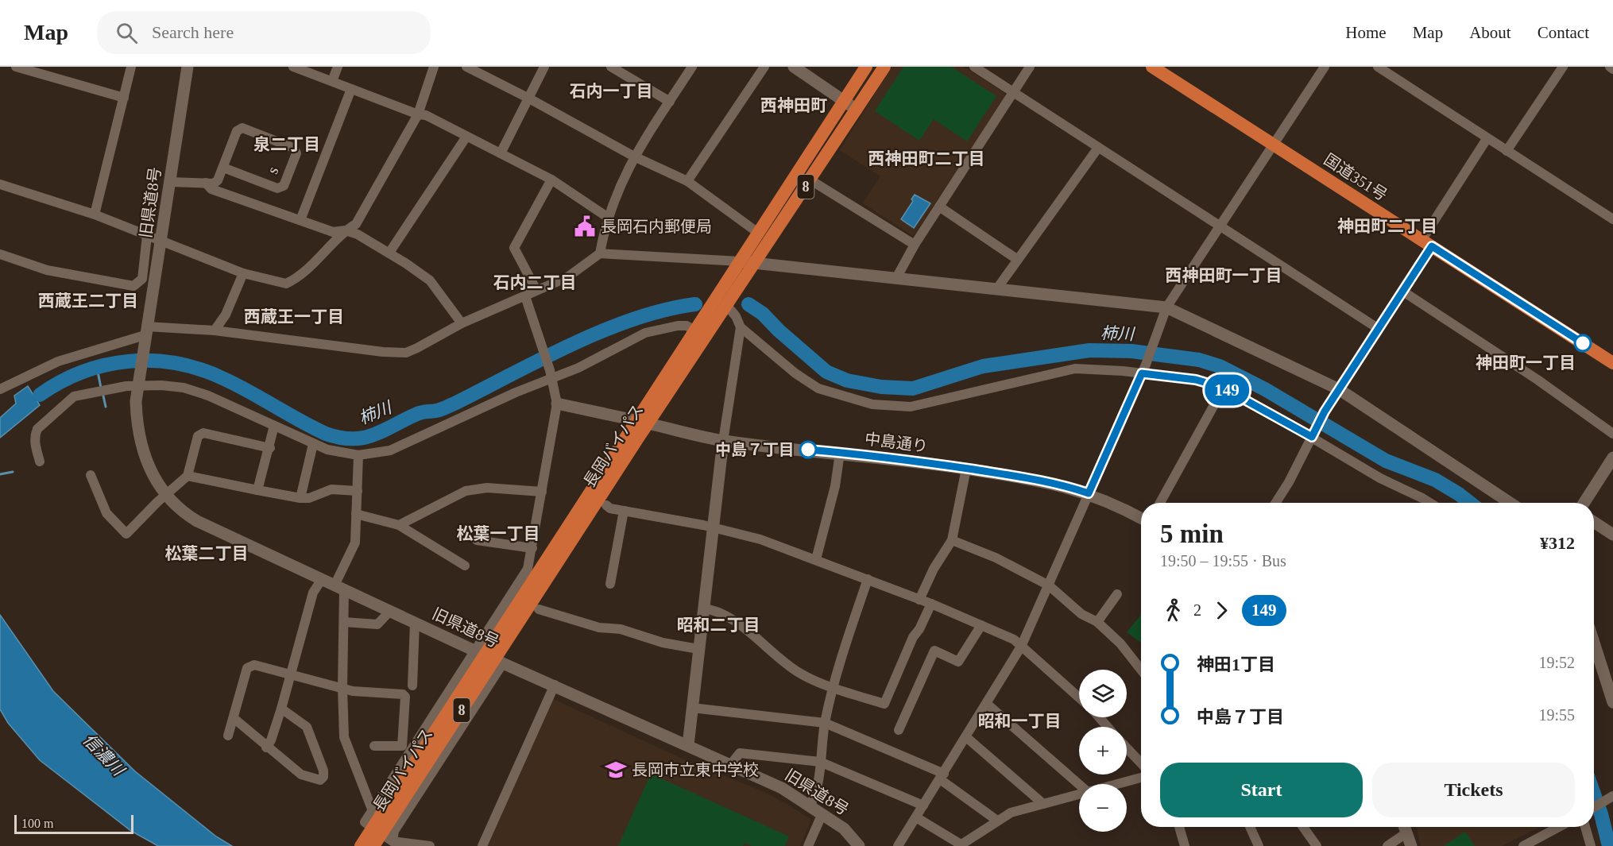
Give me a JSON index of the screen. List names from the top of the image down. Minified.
{"streets":{"highway":["国道351号","8","長岡バイパス"],"street":["s","旧県道8号","中島通り"]},"crossings":[["中島通り","長岡バイパス"]],"districts":["石内一丁目","西神田町","泉二丁目","西神田町二丁目","神田町二丁目","西神田町一丁目","石内二丁目","西蔵王二丁目","西蔵王一丁目","神田町一丁目","松葉一丁目","松葉二丁目","昭和二丁目","昭和一丁目"],"water":["柿川","信濃川"],"places":{"public building":["長岡石内郵便局"],"other":["中島７丁目"],"school or university":["長岡市立東中学校"]},"lines":["bus line 149"],"scale_bar":"100 m","page":{"header":"Map","search":"Search here","nav":["Home","Map","About","Contact"],"on_map":"149","heading":["5 min","19:50 – 19:55 · Bus","¥312"],"legs":["2","149"],"list":[{"name":"神田1丁目","value":"19:52"},{"name":"中島７丁目","value":"19:55"}],"map_buttons":["+","−"],"buttons":["Start","Tickets"],"scale":"100 m"}}
